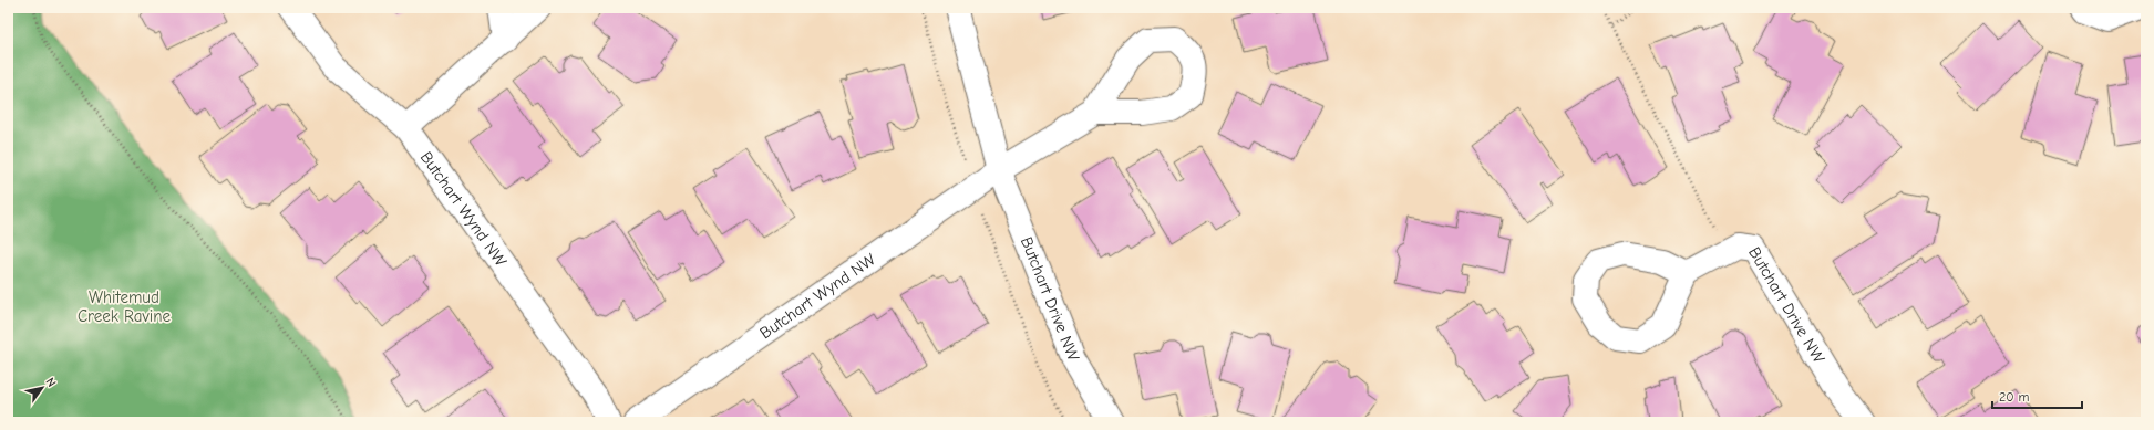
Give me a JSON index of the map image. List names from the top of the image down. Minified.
{"streets":{"street":["Butchart Wynd NW","Butchart Drive NW"]},"crossings":[["Butchart Wynd NW","Butchart Drive NW"]],"parks":["Whitemud Creek Ravine"],"scale_bar":"20 m","north":"top right"}
